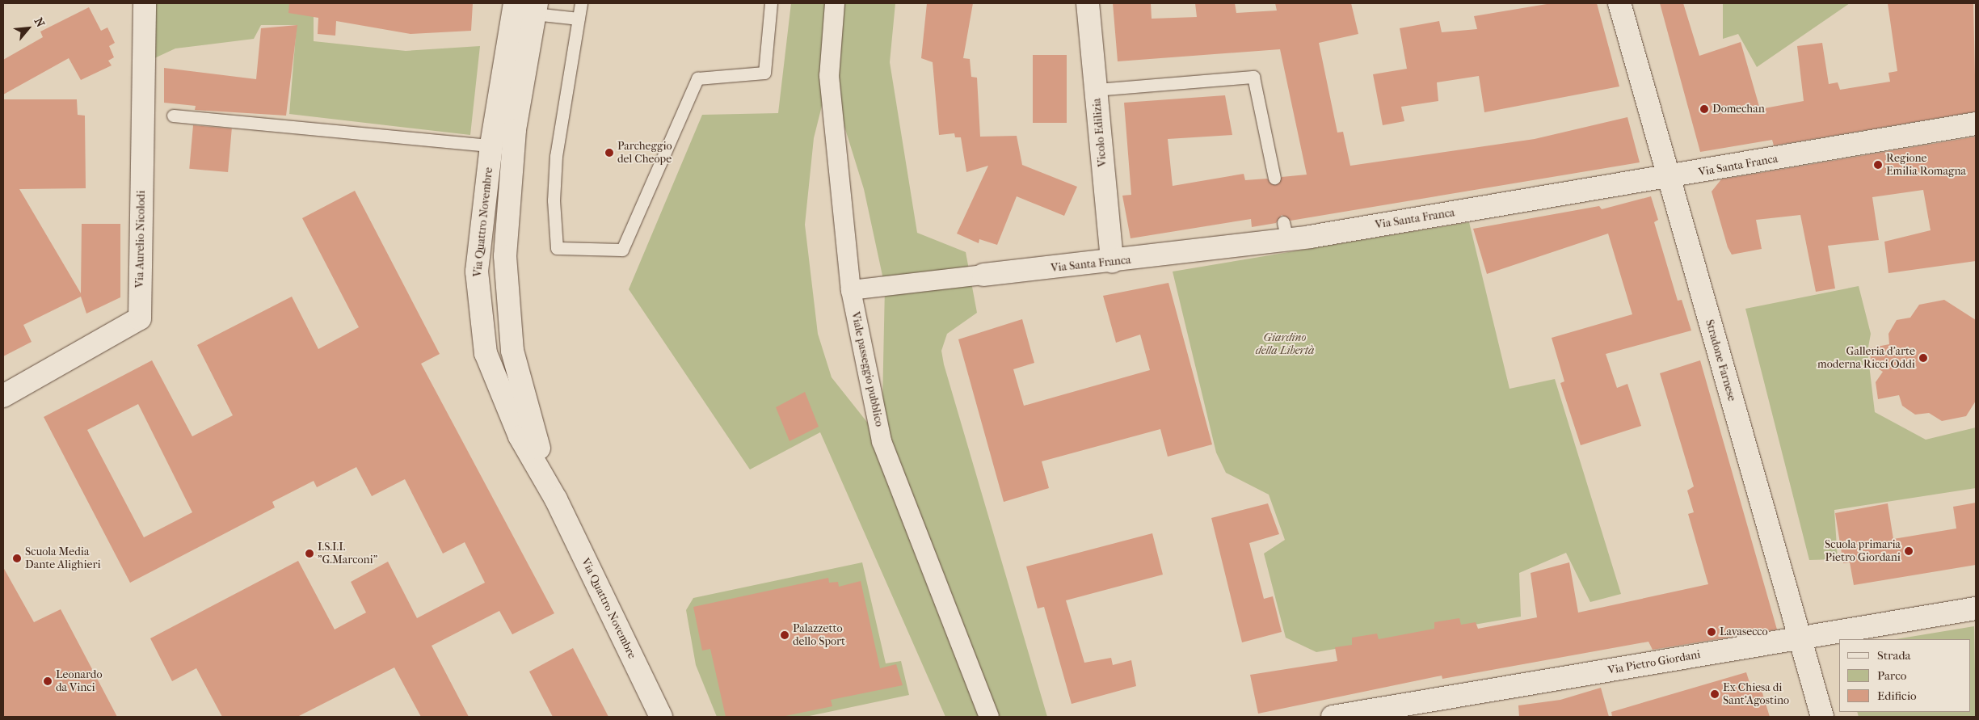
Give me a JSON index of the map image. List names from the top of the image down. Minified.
{"streets":{"street":["Vicolo Edilizia","Via Santa Franca","Via Quattro Novembre","Via Aurelio Nicolodi","Stradone Farnese","Viale passeggio pubblico","Via Pietro Giordani"]},"crossings":[["Vicolo Edilizia","Via Santa Franca"],["Via Santa Franca","Stradone Farnese"],["Via Santa Franca","Viale passeggio pubblico"],["Stradone Farnese","Via Pietro Giordani"]],"parks":["Giardino della Libertà"],"places":["Domechan","Parcheggio del Cheope","Regione Emilia Romagna","Galleria d'arte moderna Ricci Oddi","Scuola primaria Pietro Giordani","I.S.I.I. \"G.Marconi\"","Scuola Media Dante Alighieri","Lavasecco","Palazzetto dello Sport","Leonardo da Vinci","Ex Chiesa di Sant'Agostino"],"legend":["Strada","Parco","Edificio"],"north":"top right"}
